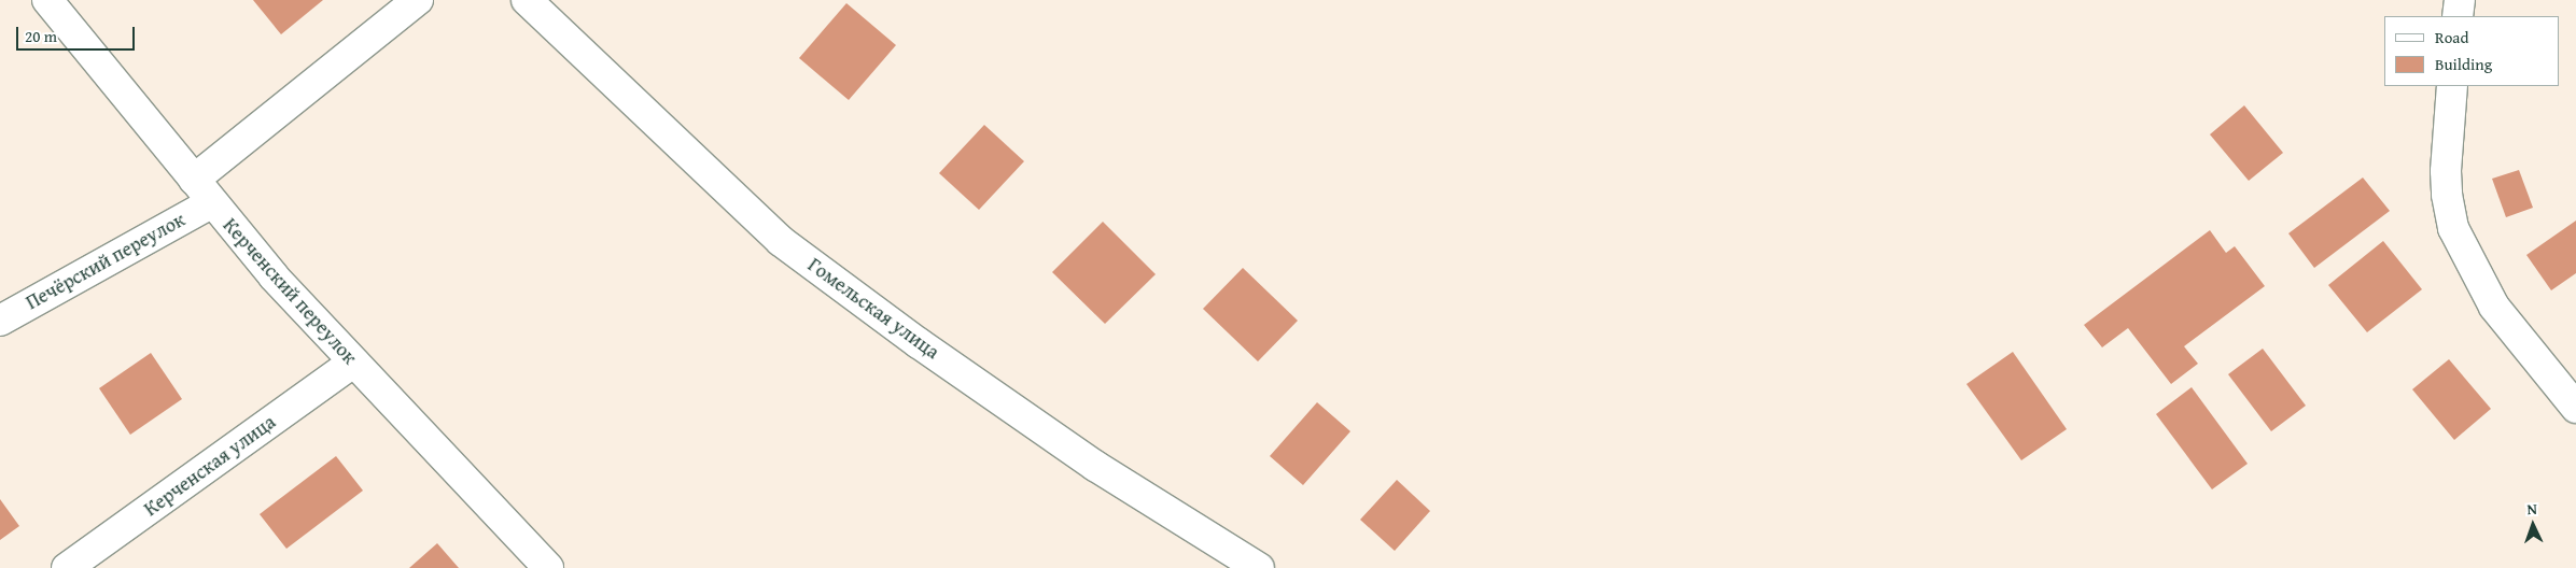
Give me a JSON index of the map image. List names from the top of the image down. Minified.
{"streets":{"street":["Печёрский переулок","Керченский переулок","Гомельская улица","Керченская улица"]},"crossings":[["Печёрский переулок","Керченский переулок"],["Керченский переулок","Керченская улица"]],"legend":["Road","Building"],"scale_bar":"20 m","north":"top"}
